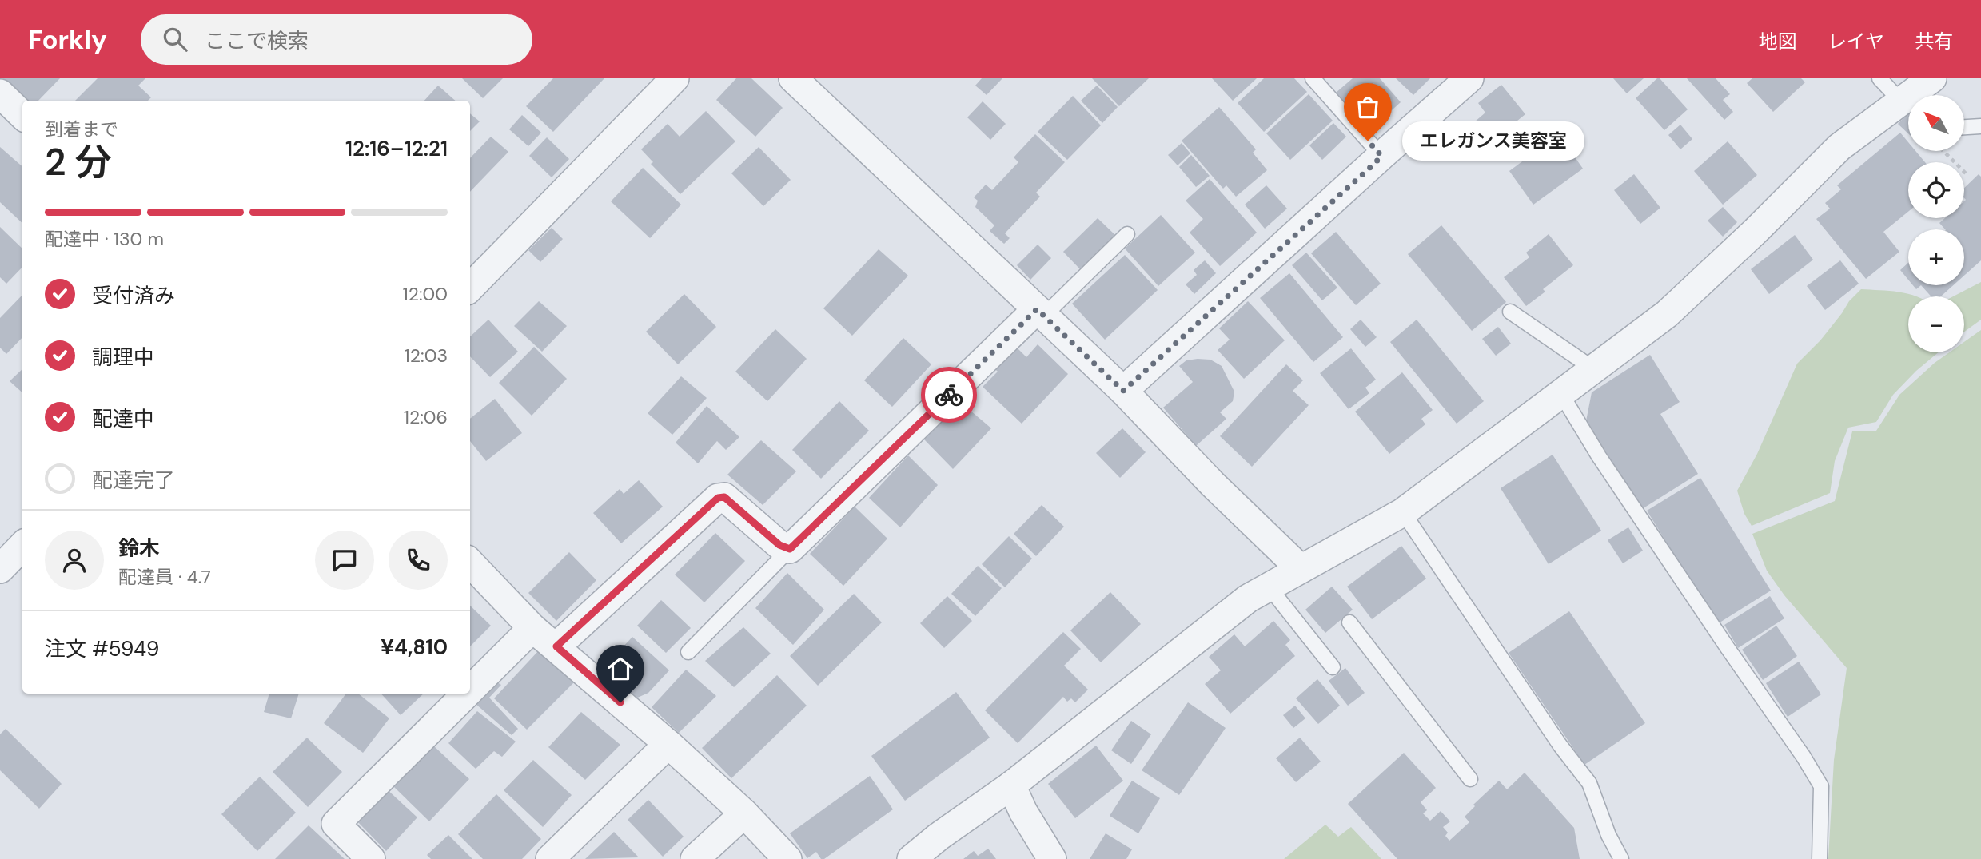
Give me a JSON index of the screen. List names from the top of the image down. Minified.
{"places":["エレガンス美容室"],"north":"top left","page":{"header":"Forkly","search":"ここで検索","nav":["地図","レイヤ","共有"],"map_buttons":["+","−"],"heading":["2 分","到着まで","12:16–12:21"],"panel":["鈴木","配達員 · 4.7","注文 #5949","¥4,810"],"bubble":"エレガンス美容室","bar":"配達中 · 130 m","list":[["受付済み","12:00"],["調理中","12:03"],["配達中","12:06"],"配達完了"]}}
